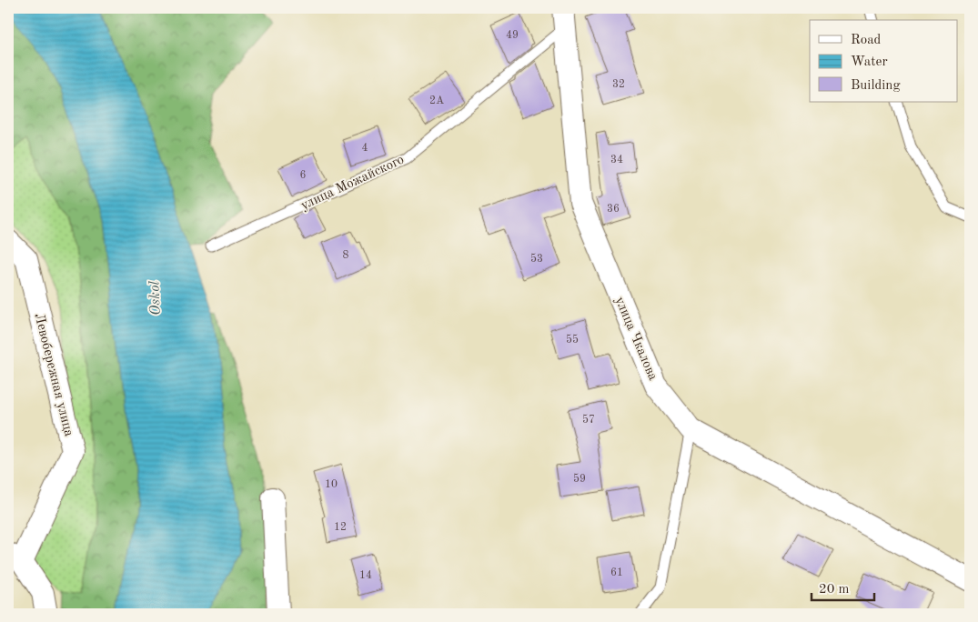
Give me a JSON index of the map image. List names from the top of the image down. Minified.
{"streets":{"street":["улица Чкалова","Левобережная улица"],"lane":["улица Можайского"]},"crossings":[["улица Можайского","улица Чкалова"]],"water":["Oskol"],"house_numbers":["49","32","2А","4","34","6","36","8","53","55","57","59","10","12","61","14"],"legend":["Road","Water","Building"],"scale_bar":"20 m"}
